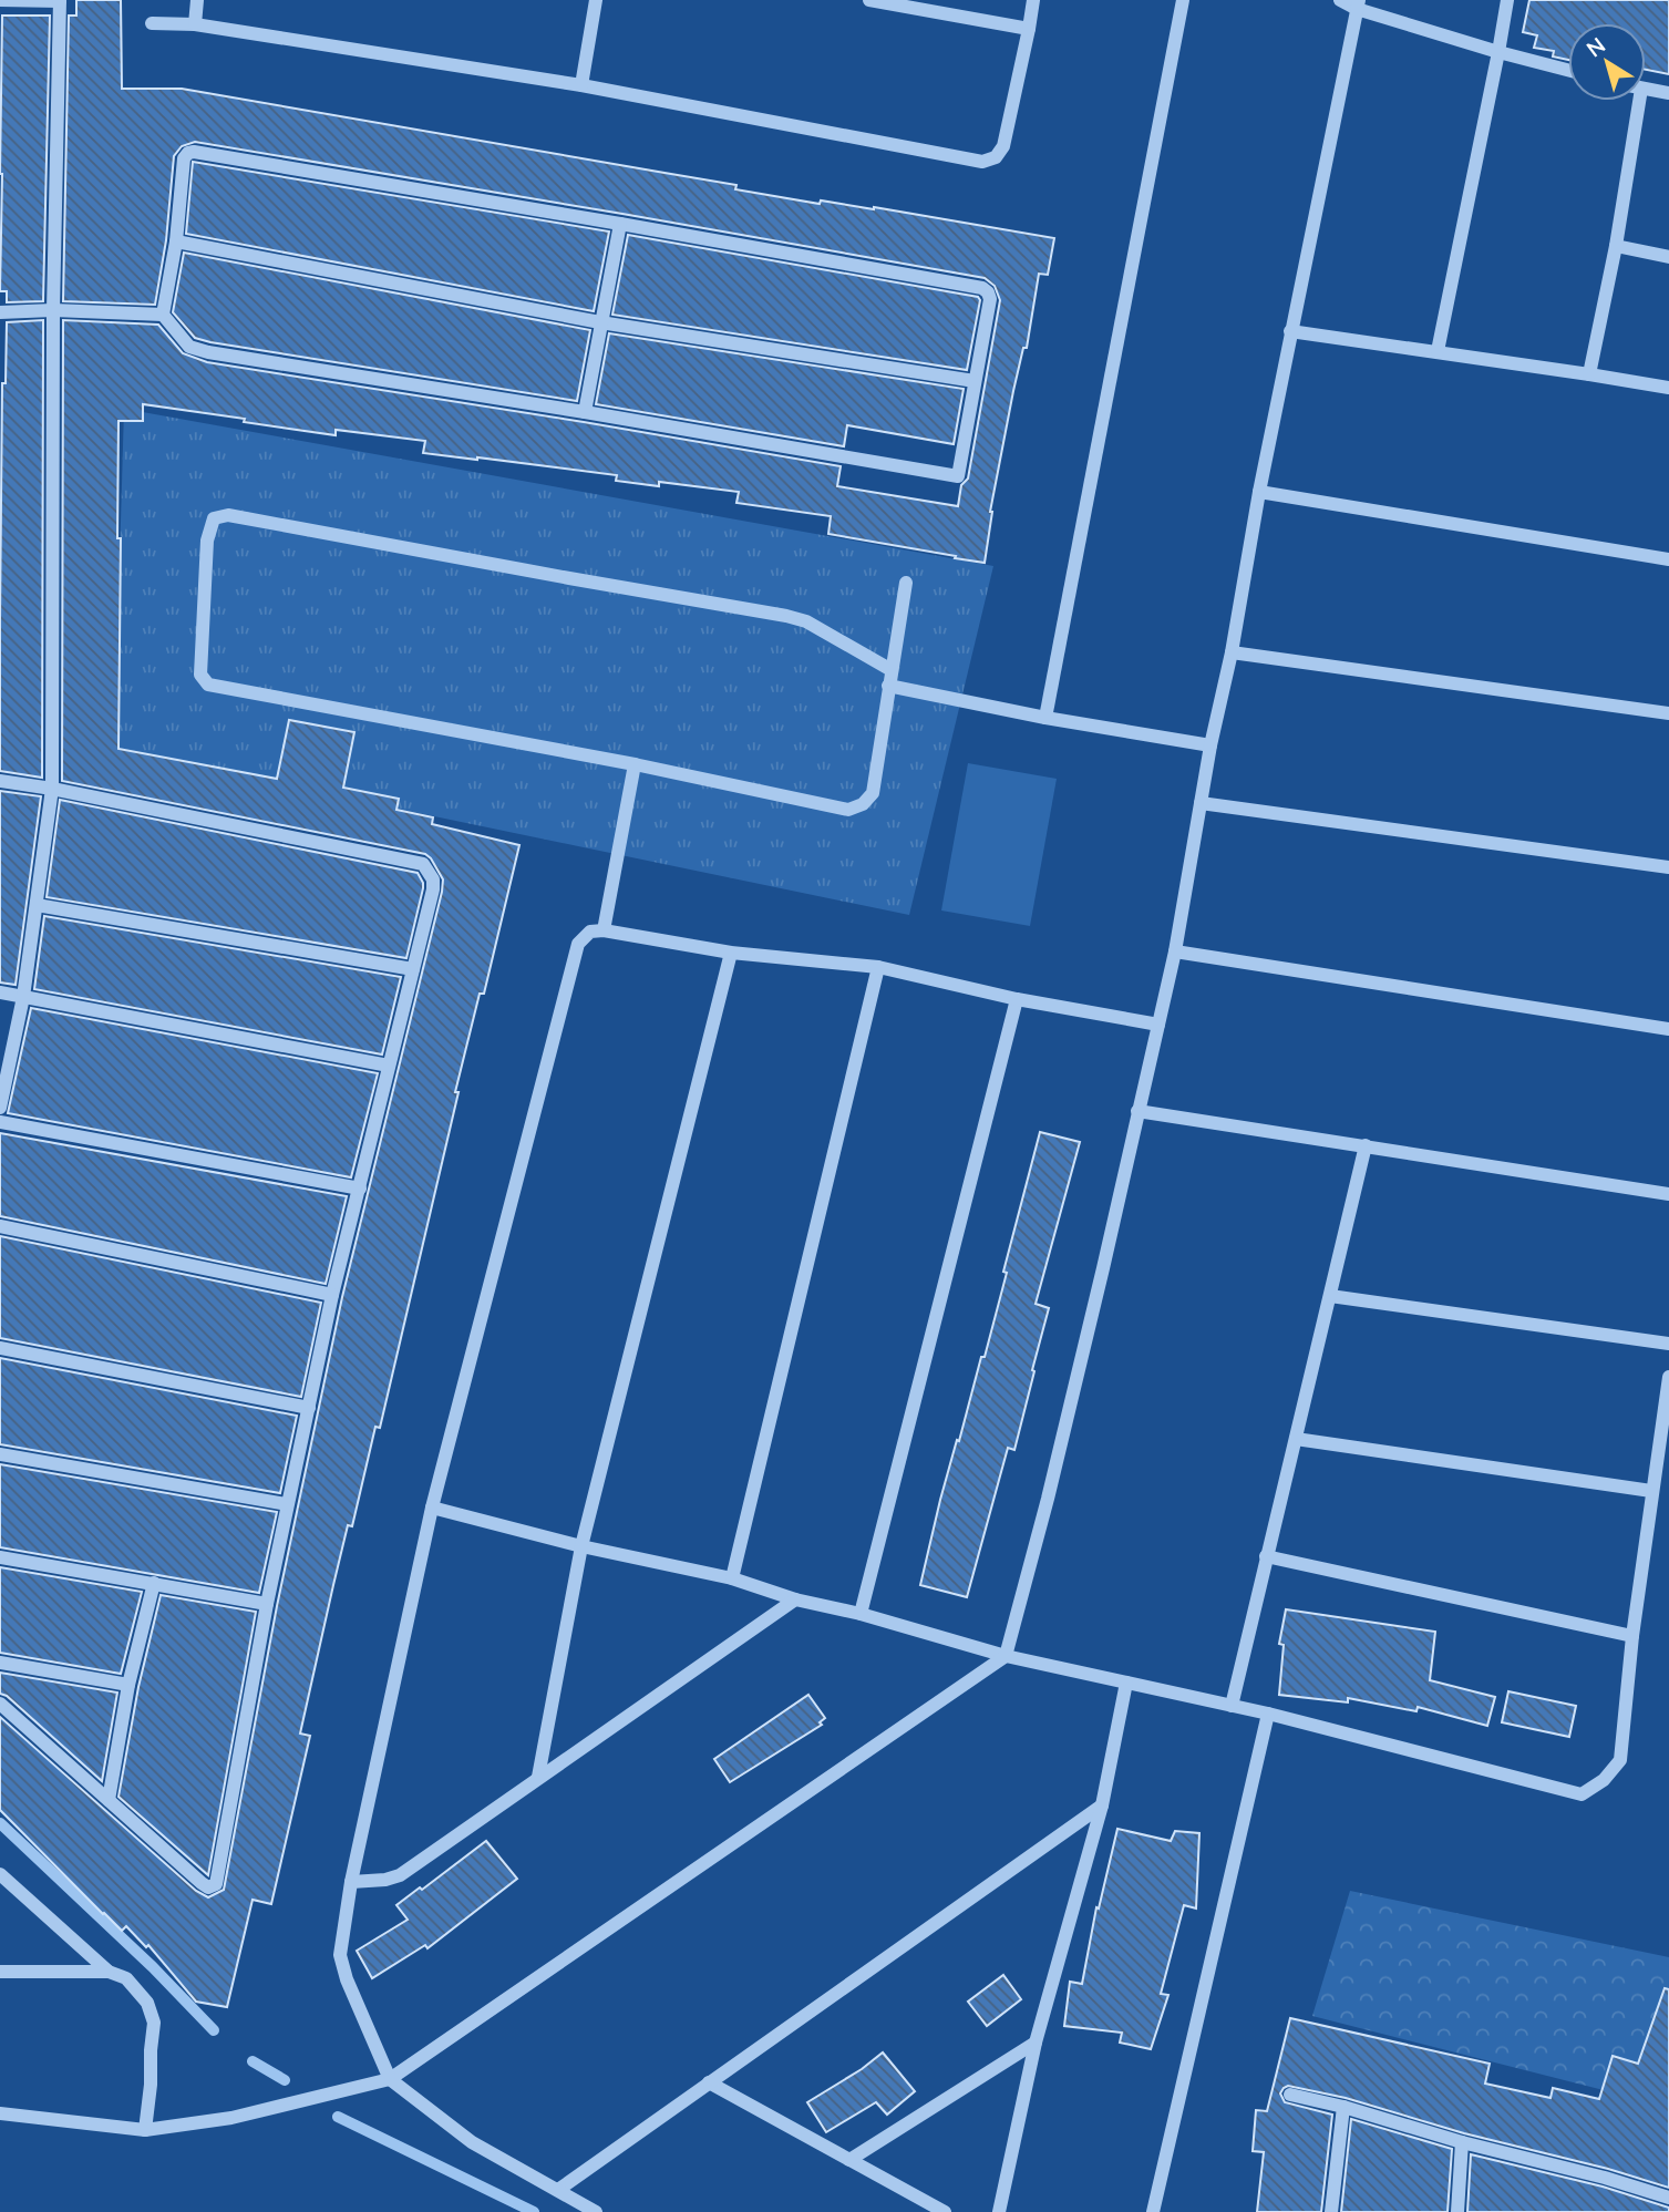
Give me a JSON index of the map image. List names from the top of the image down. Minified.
{"north":"top left"}
